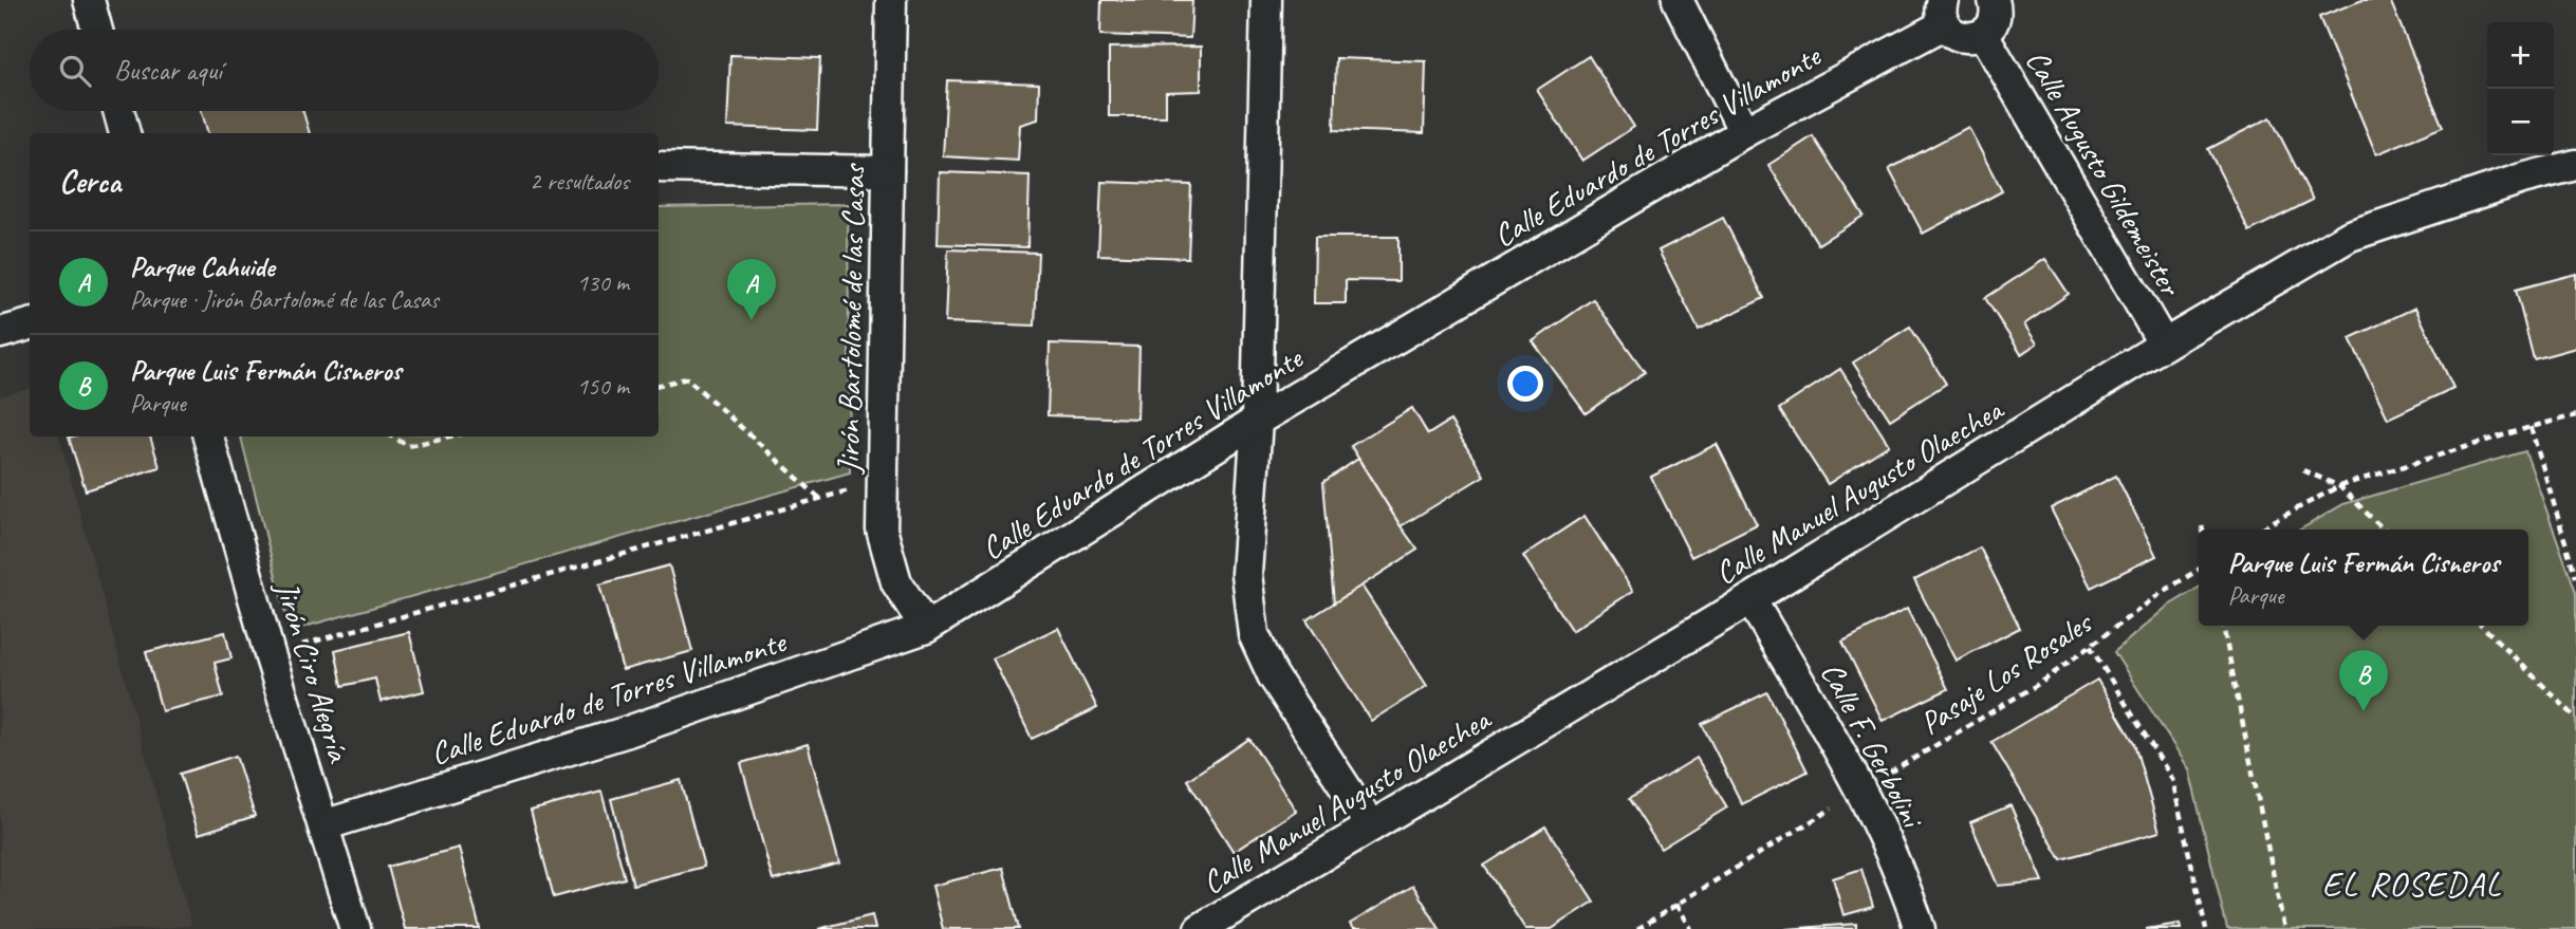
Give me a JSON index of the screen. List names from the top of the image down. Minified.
{"streets":{"street":["Calle Eduardo de Torres Villamonte","Calle Augusto Gildemeister","Jirón Bartolomé de las Casas","Calle Manuel Augusto Olaechea","Jirón Ciro Alegría","Calle F. Gerbolini"],"path":["Pasaje Los Rosales"]},"crossings":[["Calle Eduardo de Torres Villamonte","Jirón Bartolomé de las Casas"],["Calle Eduardo de Torres Villamonte","Jirón Ciro Alegría"],["Calle Augusto Gildemeister","Calle Manuel Augusto Olaechea"],["Calle Manuel Augusto Olaechea","Calle F. Gerbolini"],["Pasaje Los Rosales","Calle F. Gerbolini"]],"districts":["EL ROSEDAL"],"page":{"map_buttons":["+","−"],"search":"Buscar aquí","heading":["Cerca","2 resultados"],"list":[{"mark":"A","name":"Parque Cahuide","note":"Parque · Jirón Bartolomé de las Casas","value":"130 m"},{"mark":"B","name":"Parque Luis Fermán Cisneros","note":"Parque","value":"150 m"}],"pins":["A","B"],"popup":["Parque Luis Fermán Cisneros","Parque"]}}
